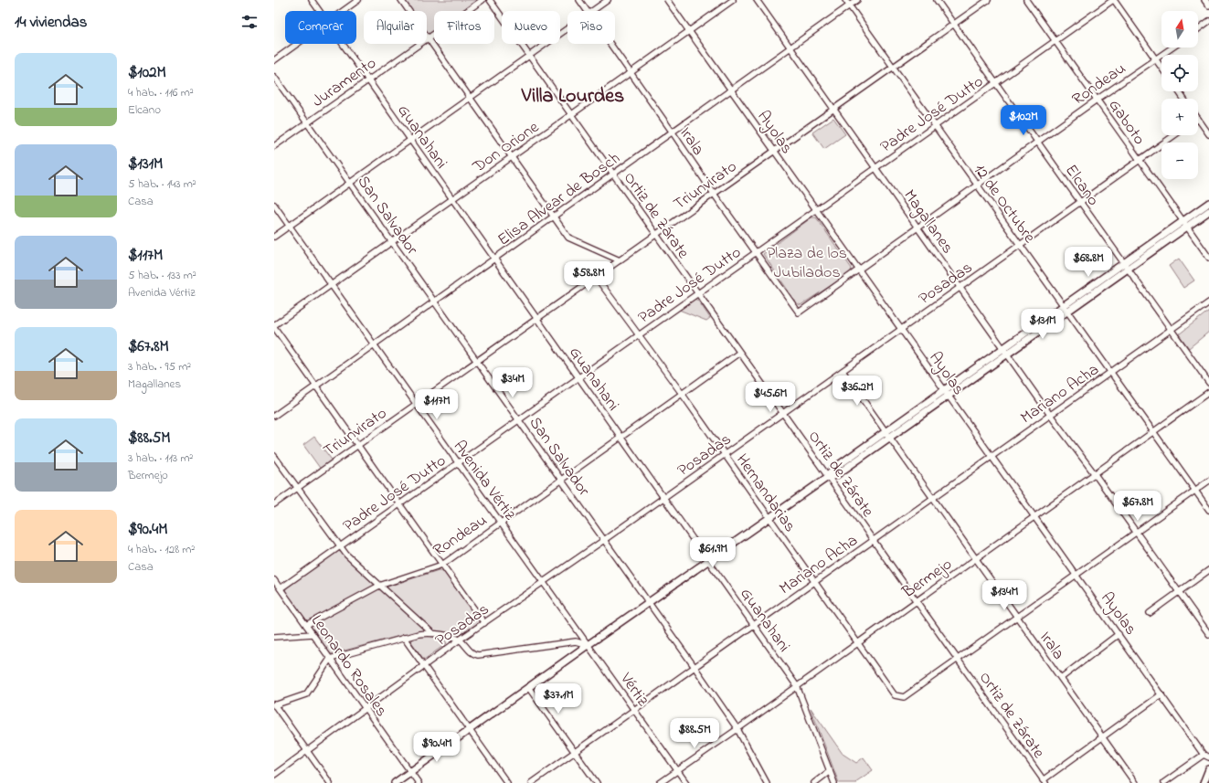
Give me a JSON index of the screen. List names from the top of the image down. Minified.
{"streets":{"street":["Juramento","Rondeau","Padre José Dutto","Gaboto","Ayolas","Guanahani","Irala","Don Orione","Triunvirato","Elcano","Elisa Alvear de Bosch","12 de Octubre","San Salvador","Ortiz de Zárate","Magallanes","Posadas","Mariano Acha","Avenida Vértiz","Hernandarias","Bermejo","Leonardo Rosales","Vértiz"]},"crossings":[["Juramento","Guanahani"],["Juramento","San Salvador"],["Rondeau","Gaboto"],["Rondeau","Ayolas"],["Rondeau","Guanahani"],["Rondeau","Irala"],["Rondeau","Elcano"],["Rondeau","12 de Octubre"],["Rondeau","San Salvador"],["Rondeau","Ortiz de Zárate"],["Rondeau","Magallanes"],["Rondeau","Avenida Vértiz"],["Rondeau","Hernandarias"],["Rondeau","Leonardo Rosales"],["Padre José Dutto","Gaboto"],["Padre José Dutto","Ayolas"],["Padre José Dutto","Guanahani"],["Padre José Dutto","Irala"],["Padre José Dutto","Elcano"],["Padre José Dutto","12 de Octubre"],["Padre José Dutto","San Salvador"],["Padre José Dutto","Ortiz de Zárate"],["Padre José Dutto","Magallanes"],["Padre José Dutto","Avenida Vértiz"],["Padre José Dutto","Hernandarias"],["Padre José Dutto","Leonardo Rosales"],["Gaboto","Posadas"],["Ayolas","Don Orione"],["Ayolas","Triunvirato"],["Ayolas","Elisa Alvear de Bosch"],["Ayolas","Posadas"],["Ayolas","Mariano Acha"],["Ayolas","Bermejo"],["Guanahani","Don Orione"],["Guanahani","Triunvirato"],["Guanahani","Elisa Alvear de Bosch"],["Guanahani","Posadas"],["Guanahani","Mariano Acha"],["Guanahani","Bermejo"],["Irala","Don Orione"],["Irala","Triunvirato"],["Irala","Elisa Alvear de Bosch"],["Irala","Posadas"],["Irala","Mariano Acha"],["Irala","Bermejo"],["Don Orione","San Salvador"],["Don Orione","Ortiz de Zárate"],["Don Orione","Avenida Vértiz"],["Triunvirato","Elcano"],["Triunvirato","12 de Octubre"],["Triunvirato","San Salvador"],["Triunvirato","Ortiz de Zárate"],["Triunvirato","Magallanes"],["Triunvirato","Avenida Vértiz"],["Triunvirato","Hernandarias"],["Elcano","Posadas"],["Elcano","Mariano Acha"],["Elisa Alvear de Bosch","12 de Octubre"],["Elisa Alvear de Bosch","San Salvador"],["Elisa Alvear de Bosch","Ortiz de Zárate"],["Elisa Alvear de Bosch","Magallanes"],["Elisa Alvear de Bosch","Avenida Vértiz"],["12 de Octubre","Posadas"],["12 de Octubre","Mariano Acha"],["12 de Octubre","Bermejo"],["San Salvador","Posadas"],["San Salvador","Mariano Acha"],["San Salvador","Bermejo"],["Ortiz de Zárate","Posadas"],["Ortiz de Zárate","Mariano Acha"],["Ortiz de Zárate","Hernandarias"],["Ortiz de Zárate","Bermejo"],["Magallanes","Posadas"],["Magallanes","Mariano Acha"],["Magallanes","Bermejo"],["Posadas","Avenida Vértiz"],["Posadas","Hernandarias"],["Posadas","Leonardo Rosales"],["Mariano Acha","Hernandarias"],["Mariano Acha","Vértiz"],["Avenida Vértiz","Vértiz"],["Hernandarias","Bermejo"],["Bermejo","Vértiz"]],"districts":["Villa Lourdes"],"parks":["Plaza de los Jubilados"],"north":"top","page":{"heading":"14 viviendas","map_buttons":["+","−"],"chip":["Comprar","Alquilar","Filtros","Nuevo","Piso"],"list":[{"name":"$102M","note":"4 hab. · 116 m² · Elcano"},{"name":"$131M","note":"5 hab. · 143 m² · Casa"},{"name":"$117M","note":"5 hab. · 133 m² · Avenida Vértiz"},{"name":"$67.8M","note":"3 hab. · 95 m² · Magallanes"},{"name":"$88.5M","note":"3 hab. · 113 m² · Bermejo"},{"name":"$90.4M","note":"4 hab. · 128 m² · Casa"}],"price":["$102M","$68.8M","$58.8M","$131M","$34M","$36.2M","$45.6M","$117M","$67.8M","$61.9M","$134M","$37.1M","$88.5M","$90.4M"]}}
